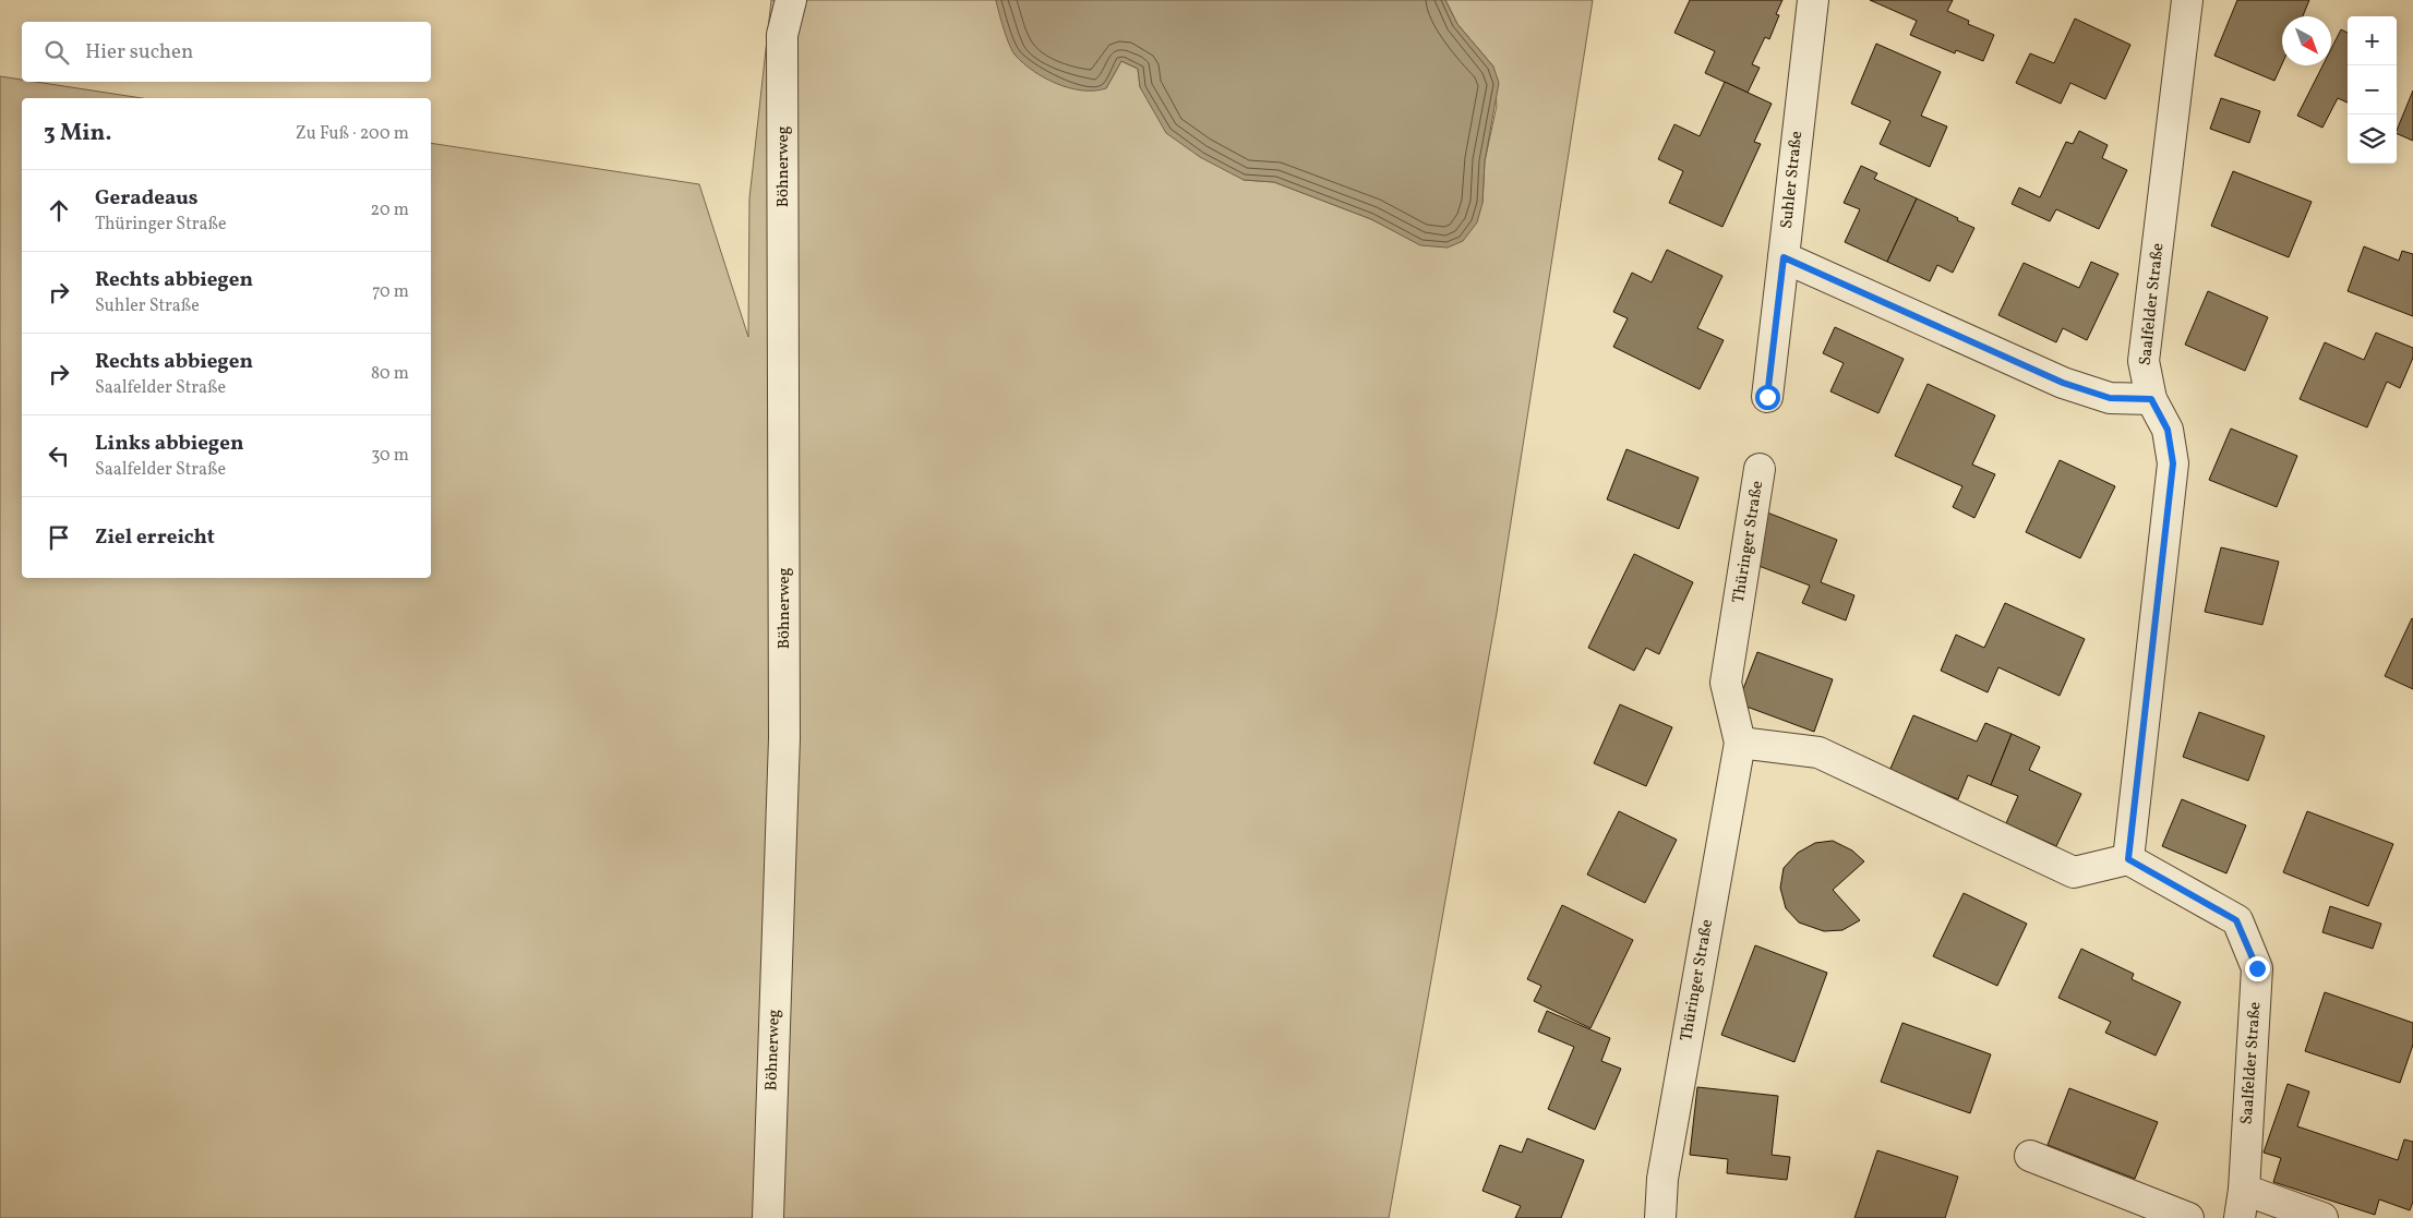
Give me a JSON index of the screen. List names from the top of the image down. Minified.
{"streets":{"street":["Böhnerweg","Suhler Straße","Saalfelder Straße","Thüringer Straße"]},"north":"bottom right","page":{"map_buttons":["+","−"],"search":"Hier suchen","heading":["3 Min.","Zu Fuß · 200 m"],"list":[["Geradeaus","Thüringer Straße","20 m"],["Rechts abbiegen","Suhler Straße","70 m"],["Rechts abbiegen","Saalfelder Straße","80 m"],["Links abbiegen","Saalfelder Straße","30 m"],"Ziel erreicht"]}}
